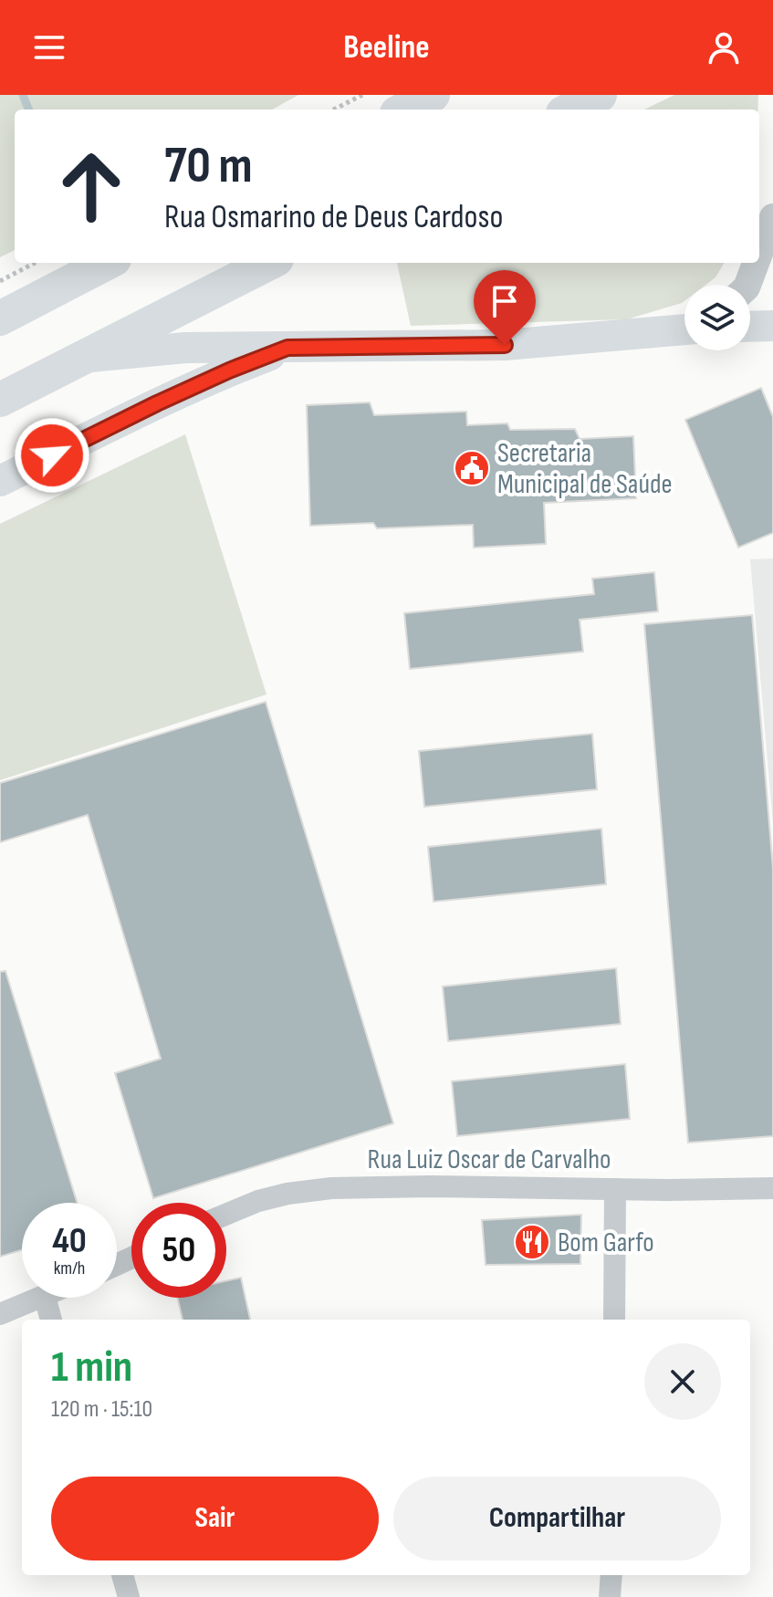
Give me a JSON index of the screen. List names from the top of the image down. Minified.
{"streets":{"street":["Rua Luiz Oscar de Carvalho"]},"places":{"public building":["Secretaria Municipal de Saúde"],"restaurant":["Bom Garfo"]},"page":{"header":"Beeline","turn":["70 m","Rua Osmarino de Deus Cardoso"],"speed":"40 km/h","limit":"50","heading":["1 min","120 m · 15:10"],"buttons":["Sair","Compartilhar"]}}
